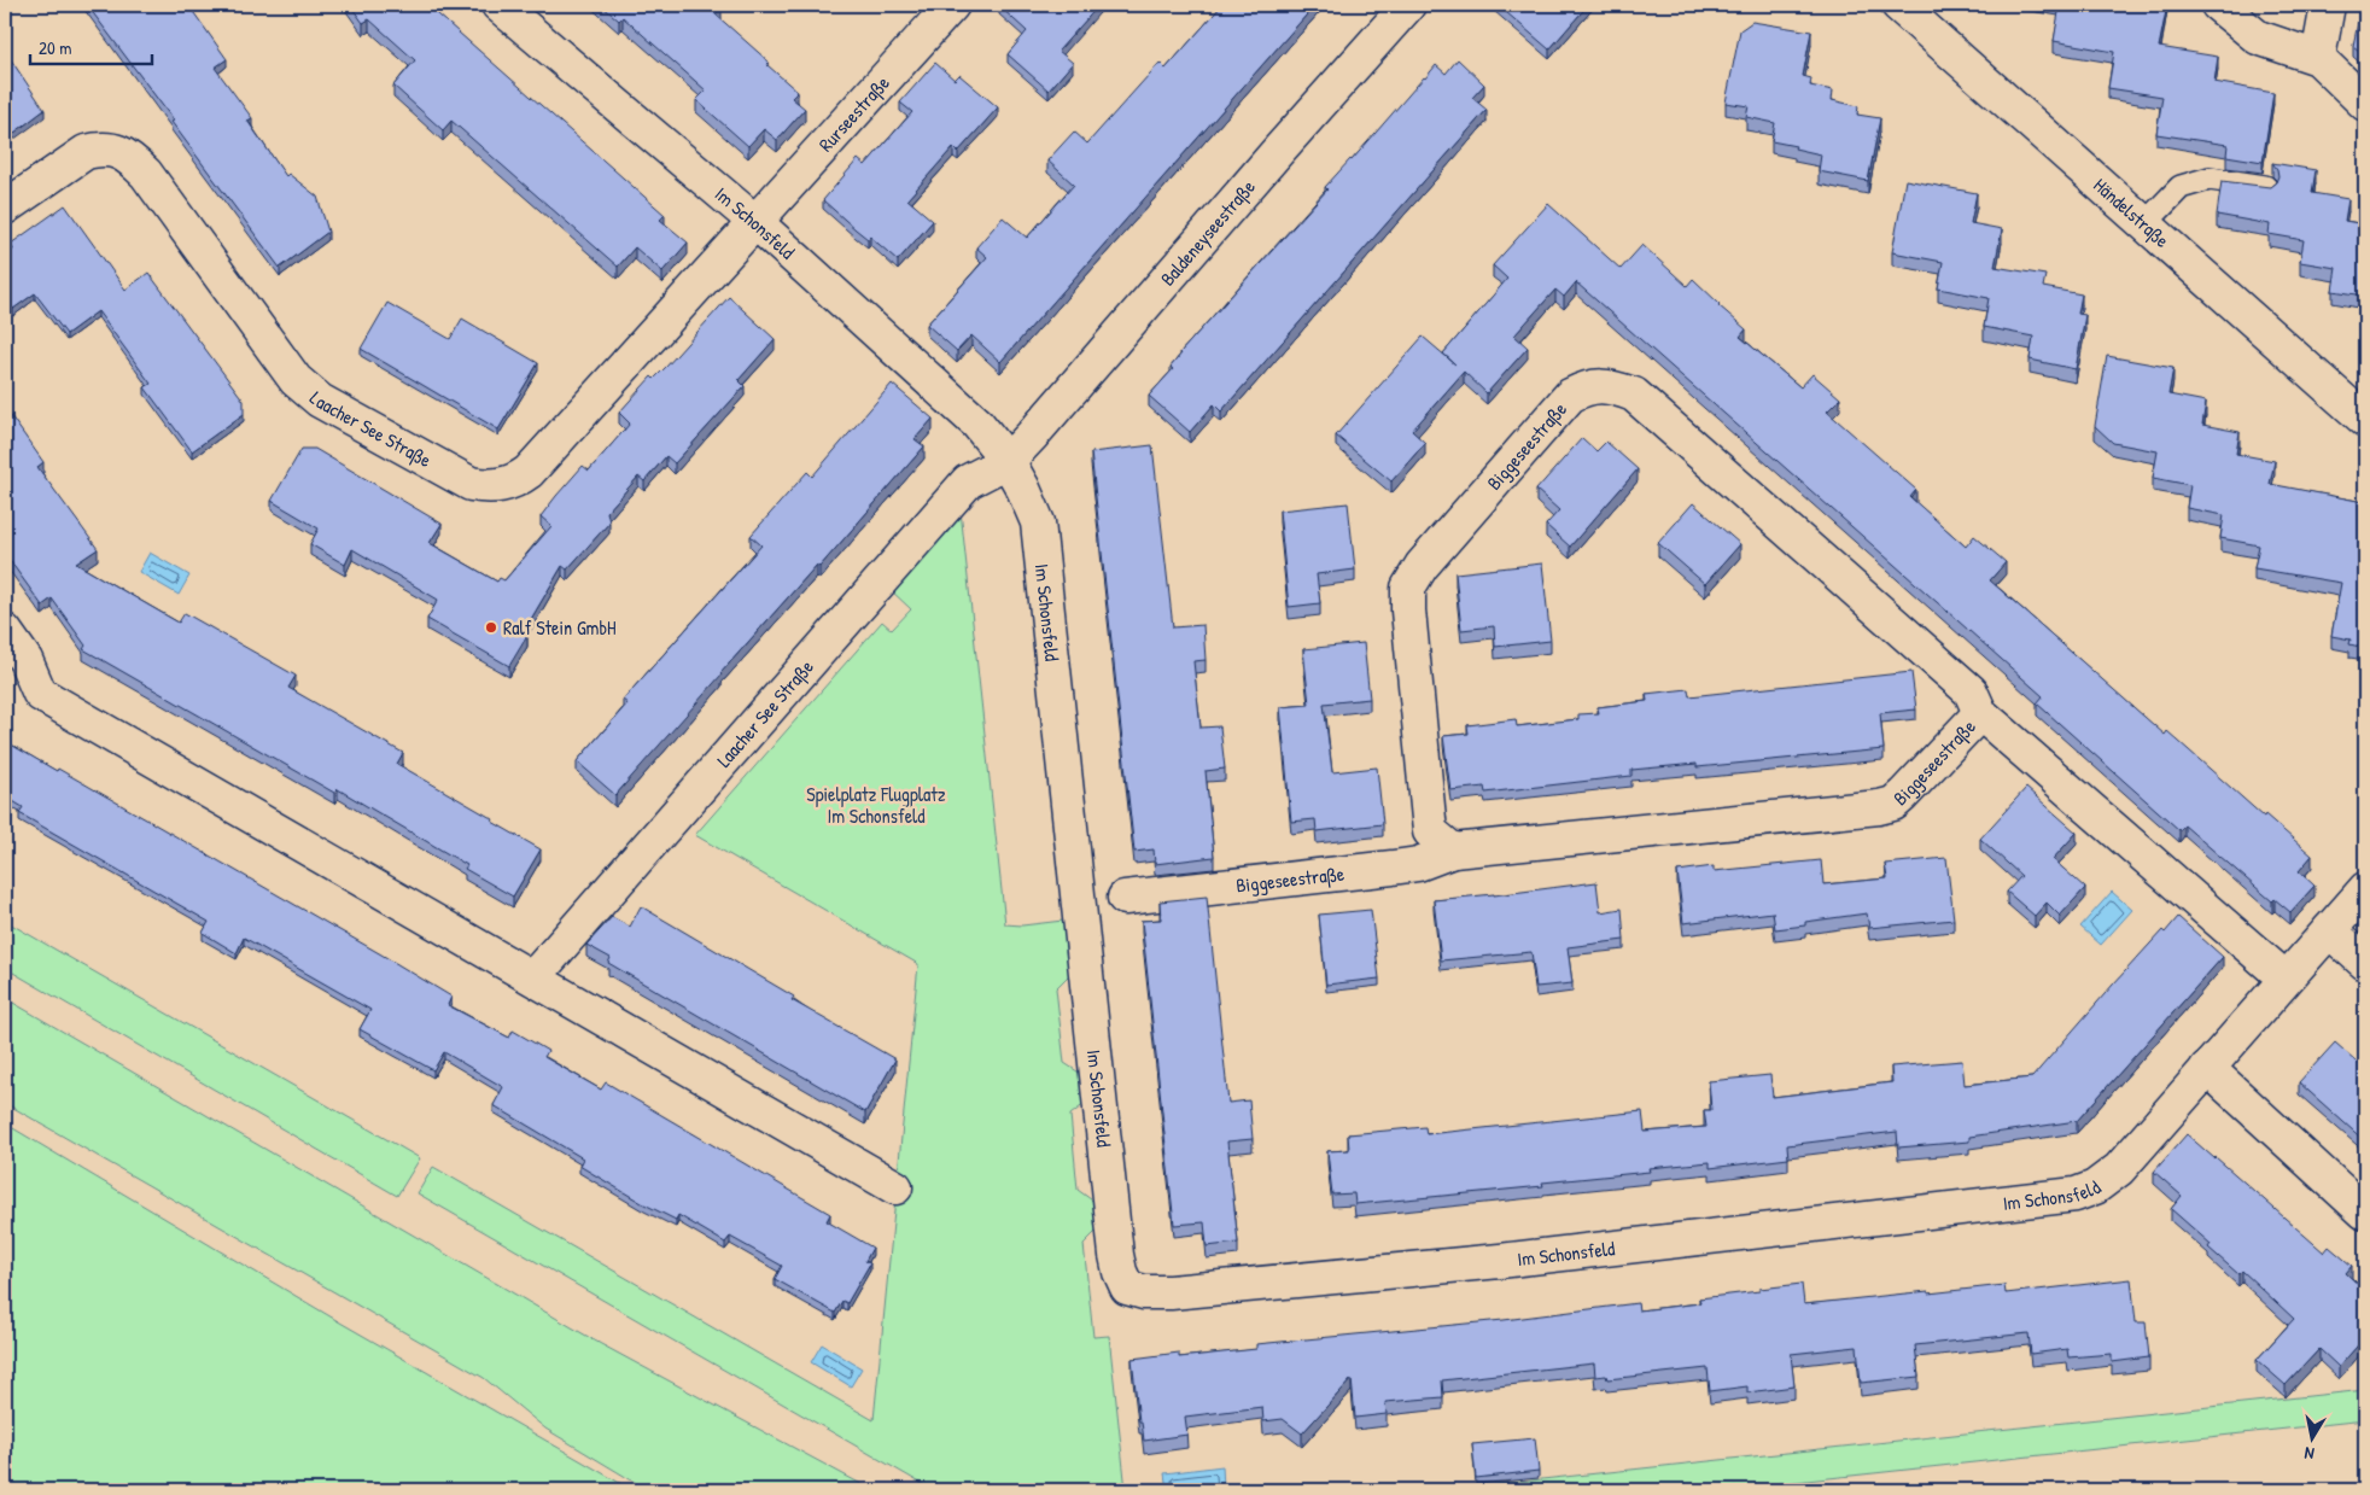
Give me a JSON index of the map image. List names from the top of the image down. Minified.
{"streets":{"street":["Rurseestraße","Händelstraße","Im Schonsfeld","Baldeneyseestraße","Laacher See Straße","Biggeseestraße"]},"crossings":[["Rurseestraße","Im Schonsfeld"],["Rurseestraße","Laacher See Straße"],["Im Schonsfeld","Baldeneyseestraße"],["Im Schonsfeld","Laacher See Straße"],["Im Schonsfeld","Biggeseestraße"],["Baldeneyseestraße","Laacher See Straße"]],"parks":["Spielplatz Flugplatz Im Schonsfeld"],"places":["Ralf Stein GmbH"],"scale_bar":"20 m","north":"bottom"}
